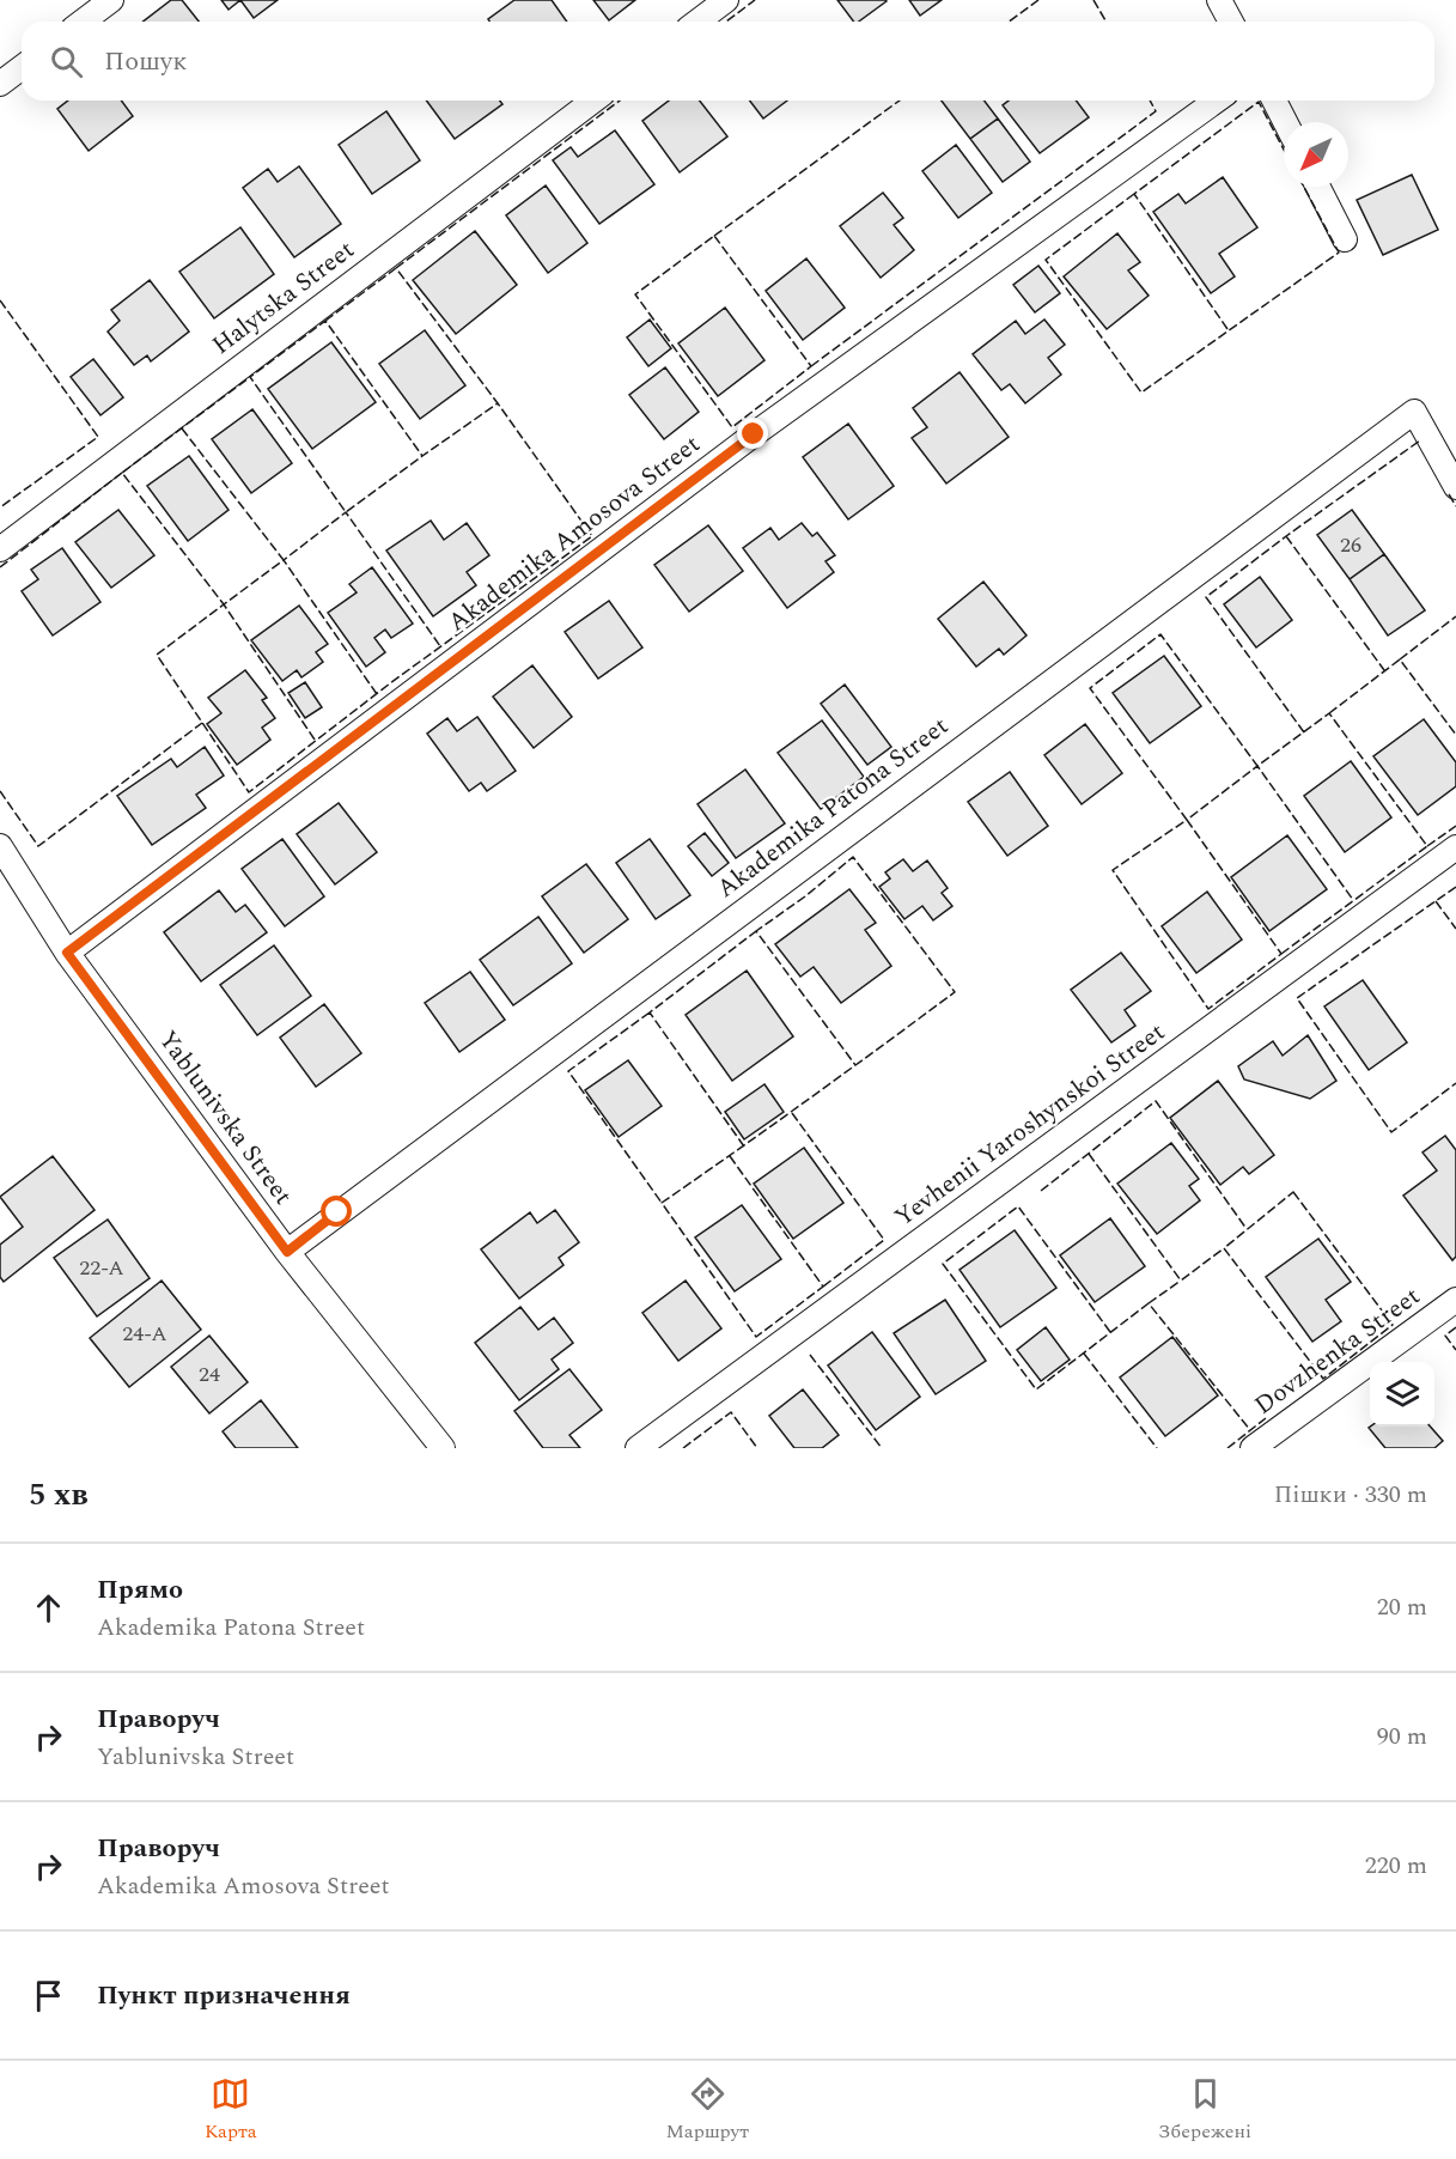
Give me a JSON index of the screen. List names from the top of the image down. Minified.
{"streets":{"street":["Halytska Street","Akademika Amosova Street","Akademika Patona Street","Yablunivska Street","Yevhenii Yaroshynskoi Street","Dovzhenka Street"]},"crossings":[["Akademika Amosova Street","Yablunivska Street"],["Akademika Patona Street","Yablunivska Street"]],"house_numbers":["26","22-А","24-А","24"],"north":"bottom left","page":{"search":"Пошук","heading":["5 хв","Пішки · 330 m"],"list":[["Прямо","Akademika Patona Street","20 m"],["Праворуч","Yablunivska Street","90 m"],["Праворуч","Akademika Amosova Street","220 m"],"Пункт призначення"],"nav":["Карта","Маршрут","Збережені"]}}
